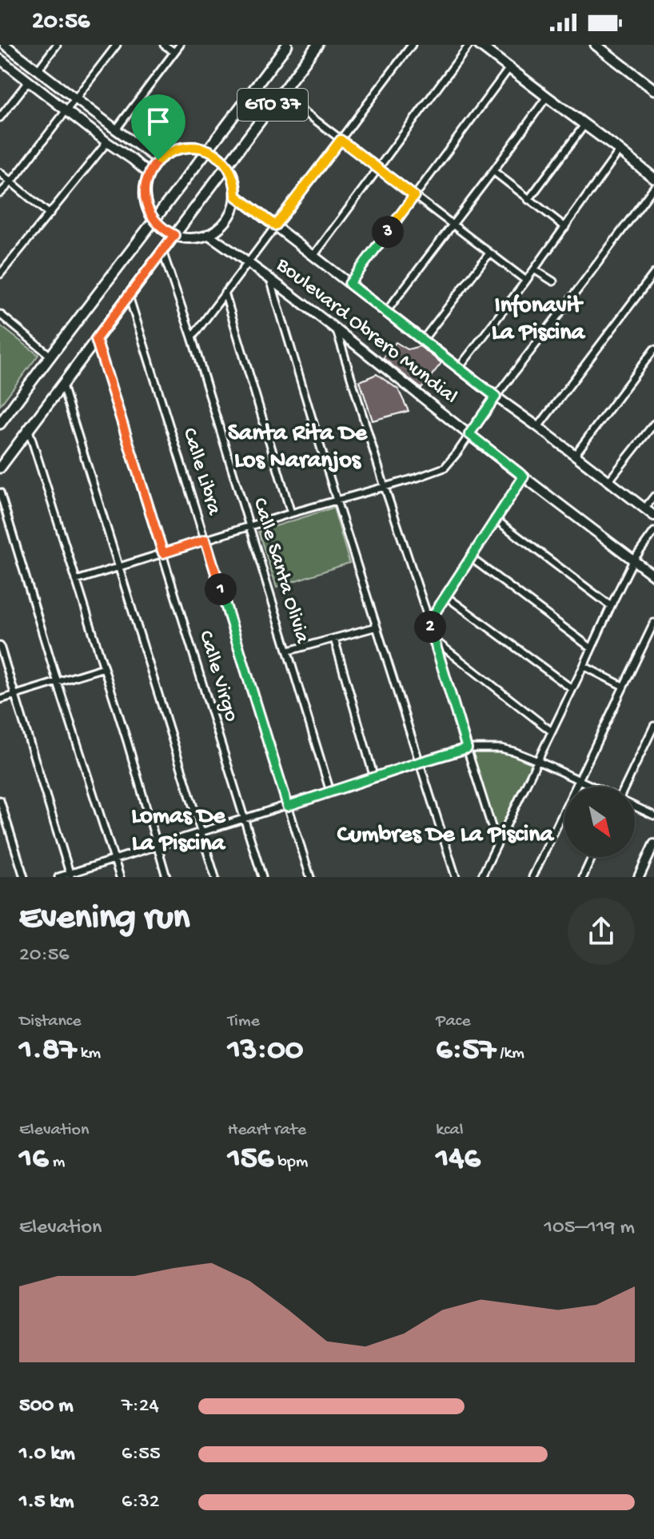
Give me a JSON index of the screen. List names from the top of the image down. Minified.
{"streets":{"main road":["GTO 37"],"street":["Boulevard Obrero Mundial","Calle Libra","Calle Santa Olivia","Calle Virgo"]},"crossings":[["GTO 37","Calle Libra"],["GTO 37","Calle Santa Olivia"],["GTO 37","Calle Virgo"]],"districts":["Infonavit La Piscina","Santa Rita De Los Naranjos","Lomas De La Piscina","Cumbres De La Piscina"],"north":"bottom right","page":{"status":"20:56","pins":["3","1","2"],"heading":["Evening run","20:56"],"stats":[["Distance","1.87 km"],["Time","13:00"],["Pace","6:57 /km"],["Elevation","16 m"],["Heart rate","156 bpm"],["kcal","146"]],"chart":["Elevation","105–119 m"],"list":[{"name":"500 m","note":"7:24"},{"name":"1.0 km","note":"6:55"},{"name":"1.5 km","note":"6:32"}]}}
